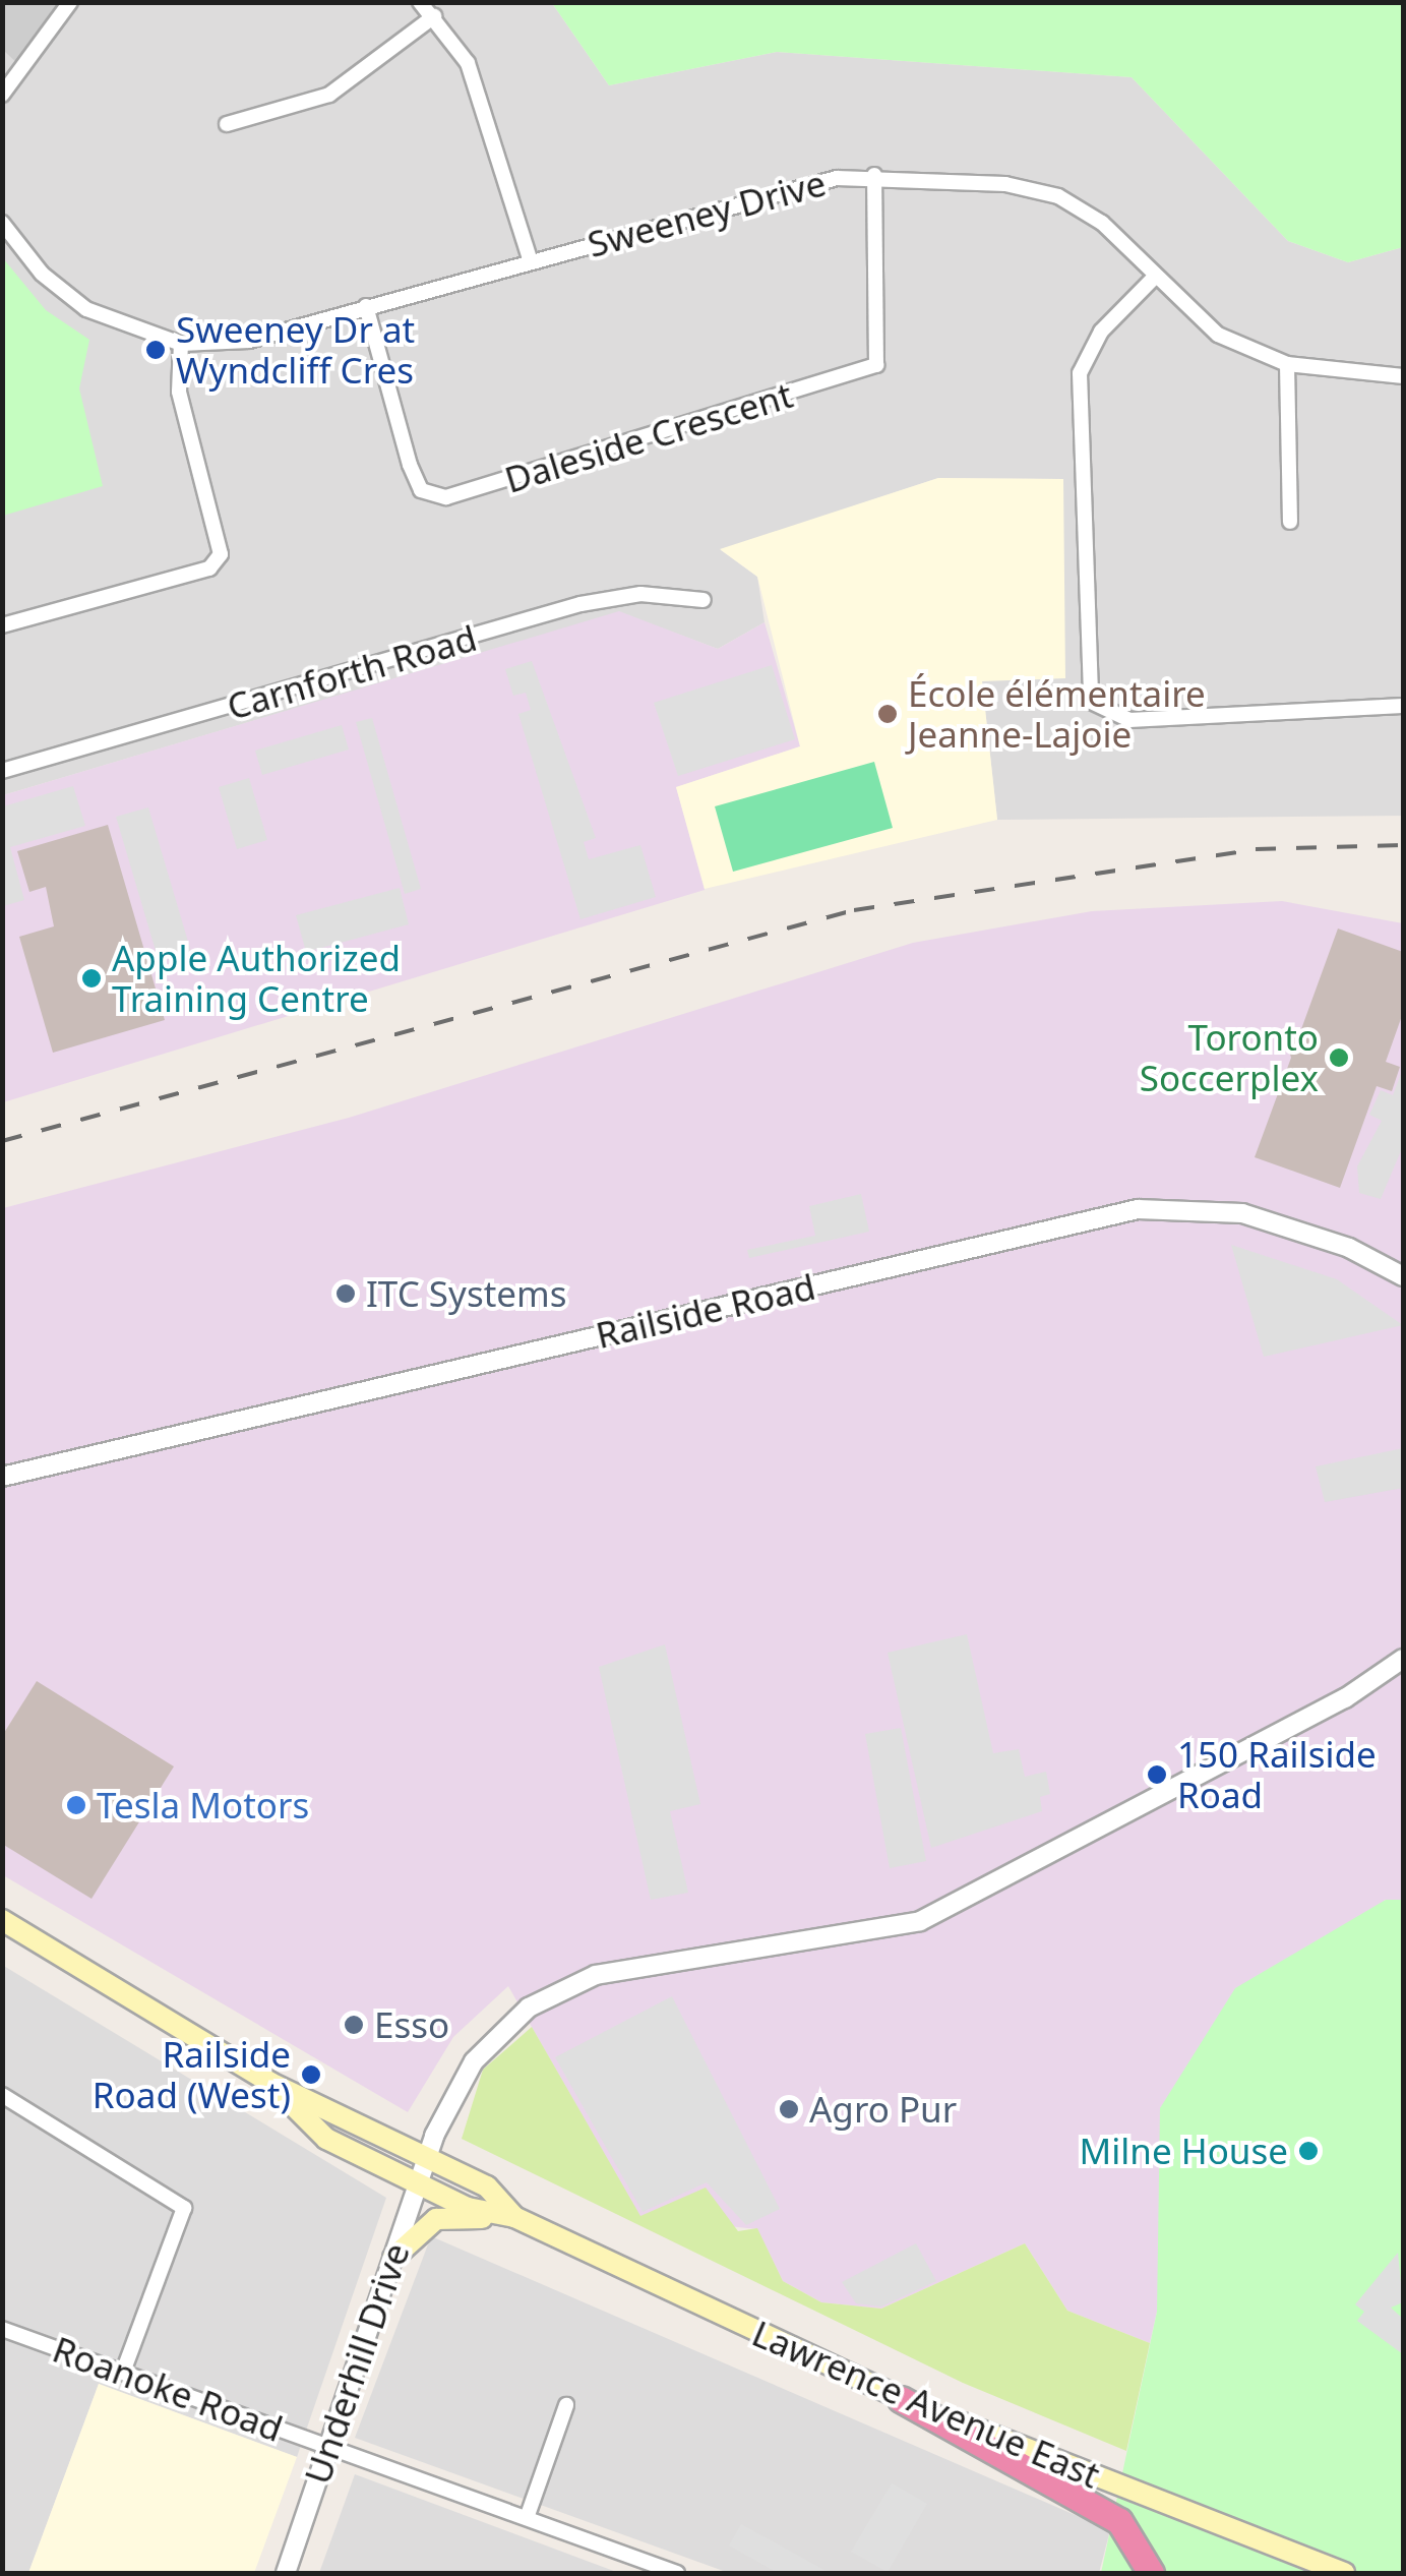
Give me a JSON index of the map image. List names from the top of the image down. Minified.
{"streets":{"main road":["Lawrence Avenue East"],"street":["Sweeney Drive","Daleside Crescent","Carnforth Road","Railside Road","Underhill Drive","Roanoke Road"]},"crossings":[["Sweeney Drive","Daleside Crescent"],["Underhill Drive","Roanoke Road"],["Underhill Drive","Lawrence Avenue East"]],"places":["Sweeney Dr at Wyndcliff Cres","École élémentaire Jeanne-Lajoie","Apple Authorized Training Centre","Toronto Soccerplex","ITC Systems","150 Railside Road","Tesla Motors","Esso","Railside Road (West)","Agro Pur","Milne House"]}
